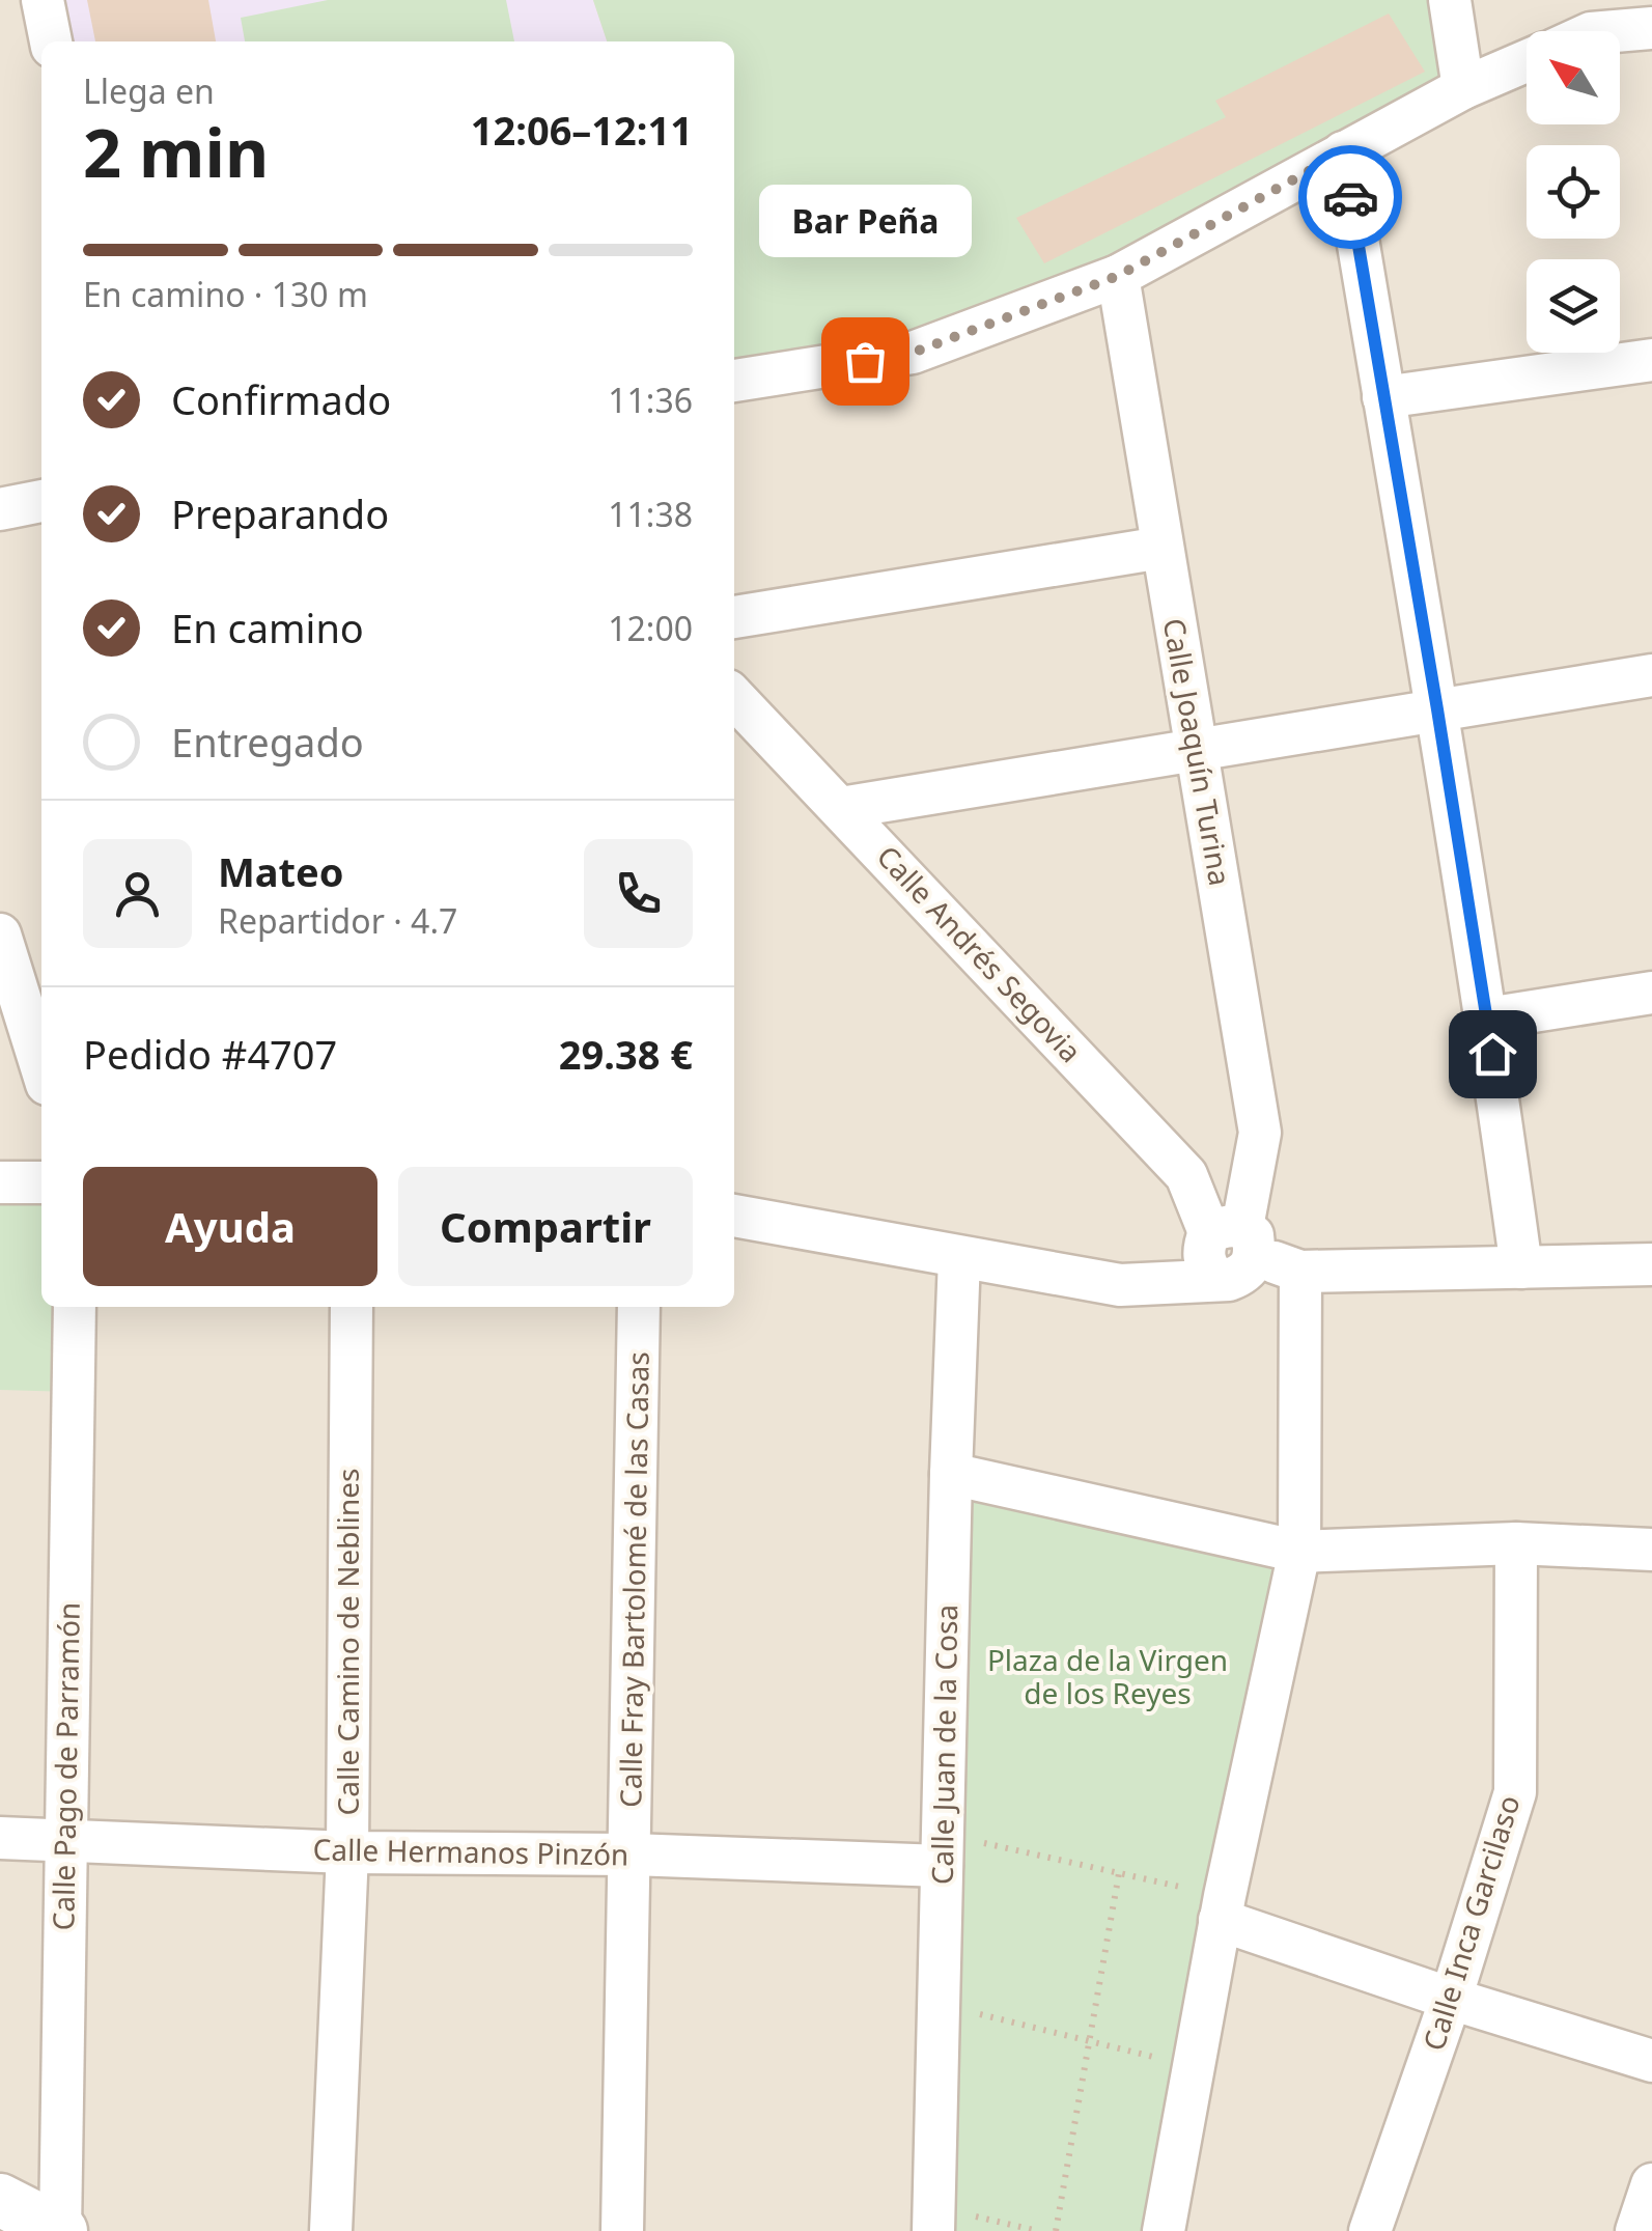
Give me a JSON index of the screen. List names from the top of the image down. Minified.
{"streets":{"street":["Calle Joaquín Turina","Calle Andrés Segovia","Calle Fray Bartolomé de las Casas","Calle Camino de Neblines","Calle Juan de la Cosa","Calle Pago de Parramón","Calle Hermanos Pinzón","Calle Inca Garcilaso"]},"crossings":[["Calle Joaquín Turina","Calle Andrés Segovia"],["Calle Fray Bartolomé de las Casas","Calle Hermanos Pinzón"],["Calle Camino de Neblines","Calle Hermanos Pinzón"],["Calle Juan de la Cosa","Calle Hermanos Pinzón"],["Calle Pago de Parramón","Calle Hermanos Pinzón"]],"parks":["Plaza de la Virgen de los Reyes"],"places":["Bar Peña"],"north":"top left","page":{"heading":["2 min","Llega en","12:06–12:11"],"panel":["Mateo","Repartidor · 4.7","Pedido #4707","29.38 €"],"bubble":"Bar Peña","bar":"En camino · 130 m","list":[["Confirmado","11:36"],["Preparando","11:38"],["En camino","12:00"],"Entregado"],"buttons":["Ayuda","Compartir"]}}
